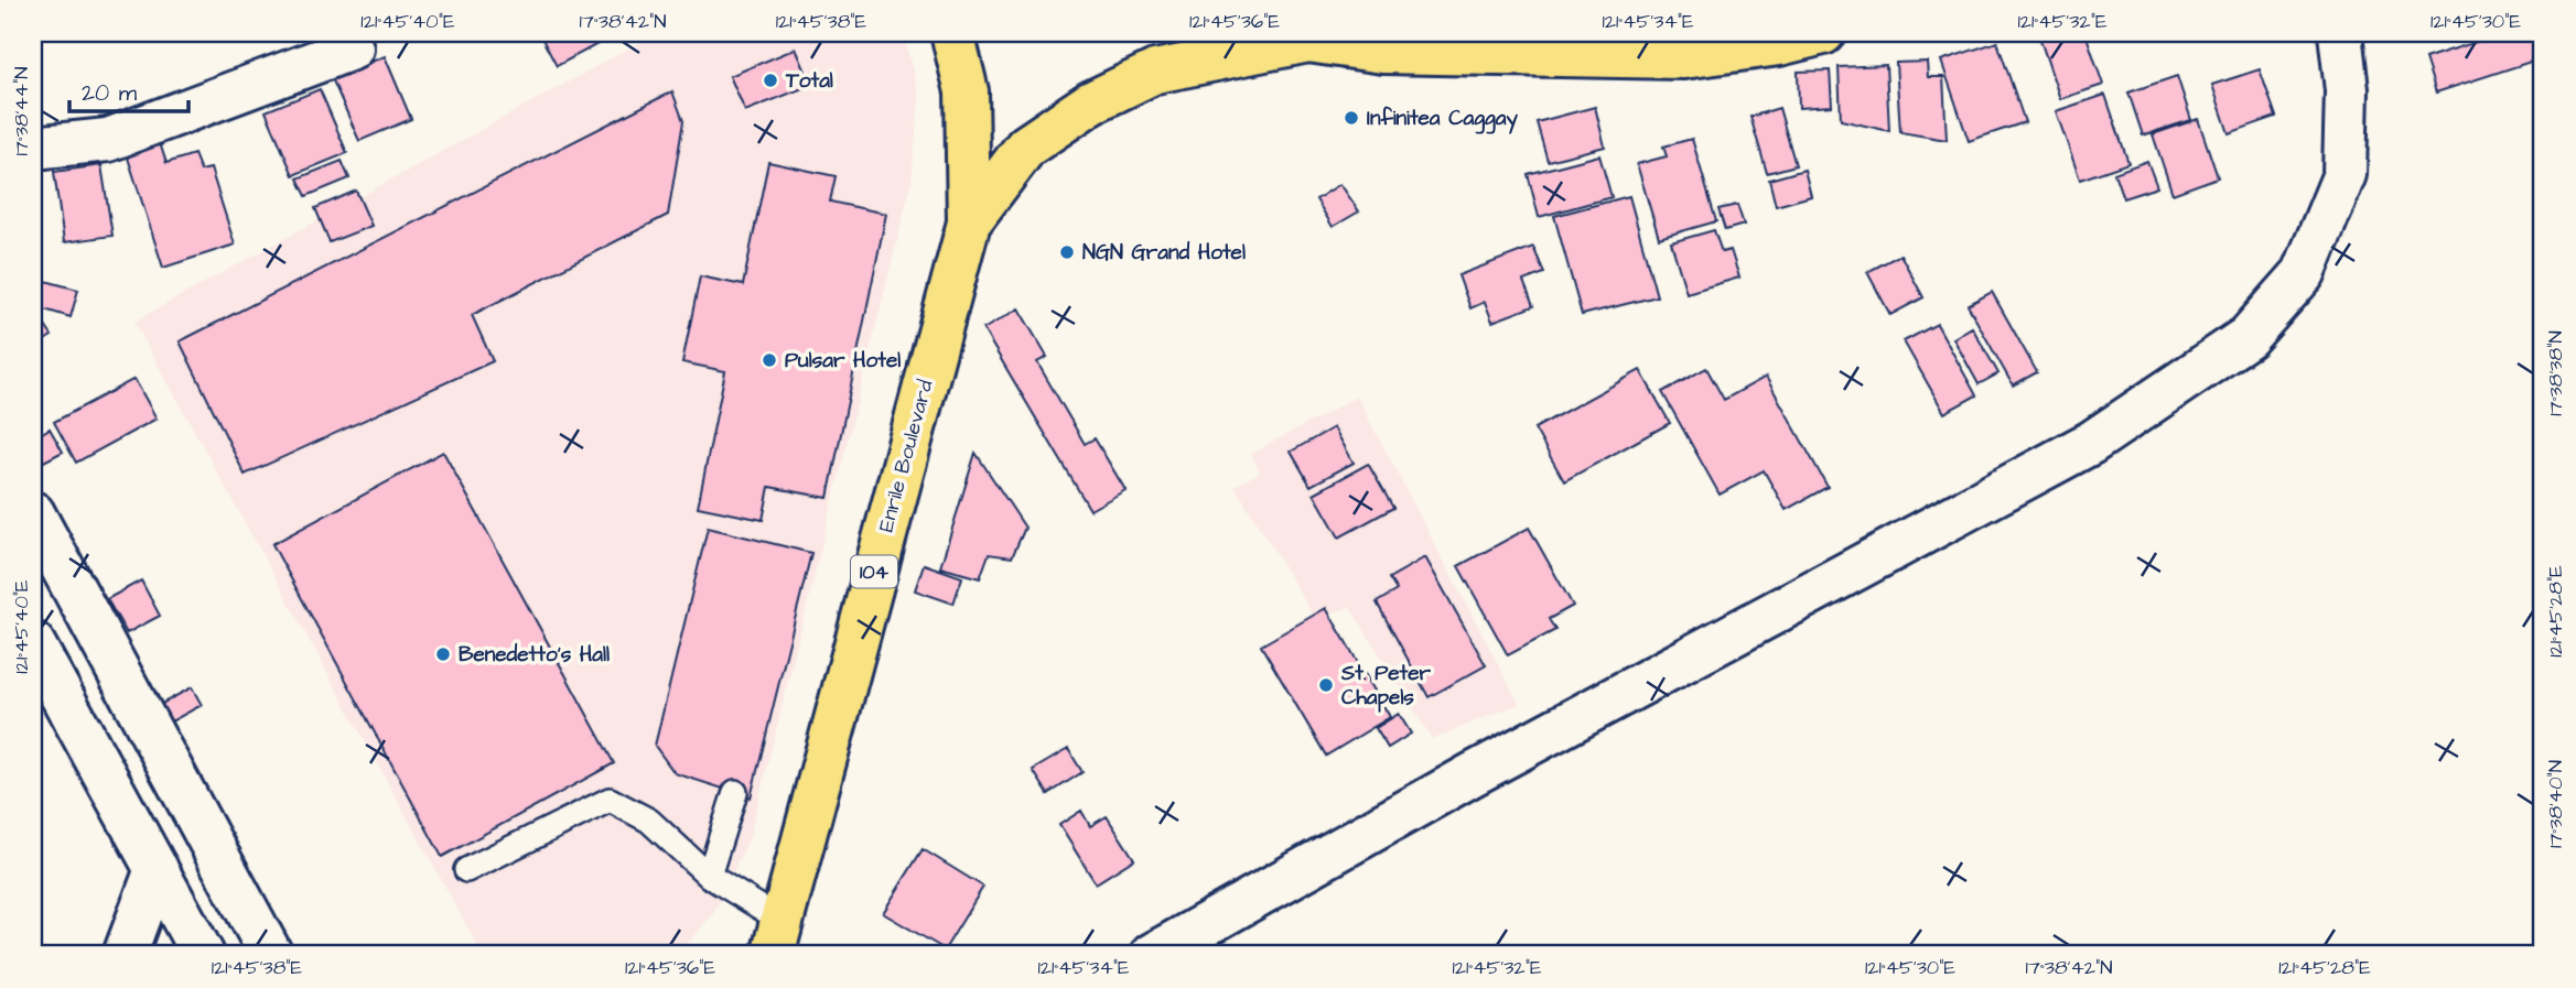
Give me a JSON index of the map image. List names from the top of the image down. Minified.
{"streets":{"main road":["Enrile Boulevard","104"]},"crossings":[["Enrile Boulevard","104"]],"places":["Total","Infinitea Caggay","NGN Grand Hotel","Pulsar Hotel","Benedetto's Hall","St. Peter Chapels"],"scale_bar":"20 m","coordinates":["121°45'40\"E","17°38'42\"N","121°45'38\"E","121°45'36\"E","121°45'34\"E","121°45'32\"E","121°45'30\"E","17°38'44\"N","17°38'38\"N","121°45'28\"E","17°38'40\"N"]}
